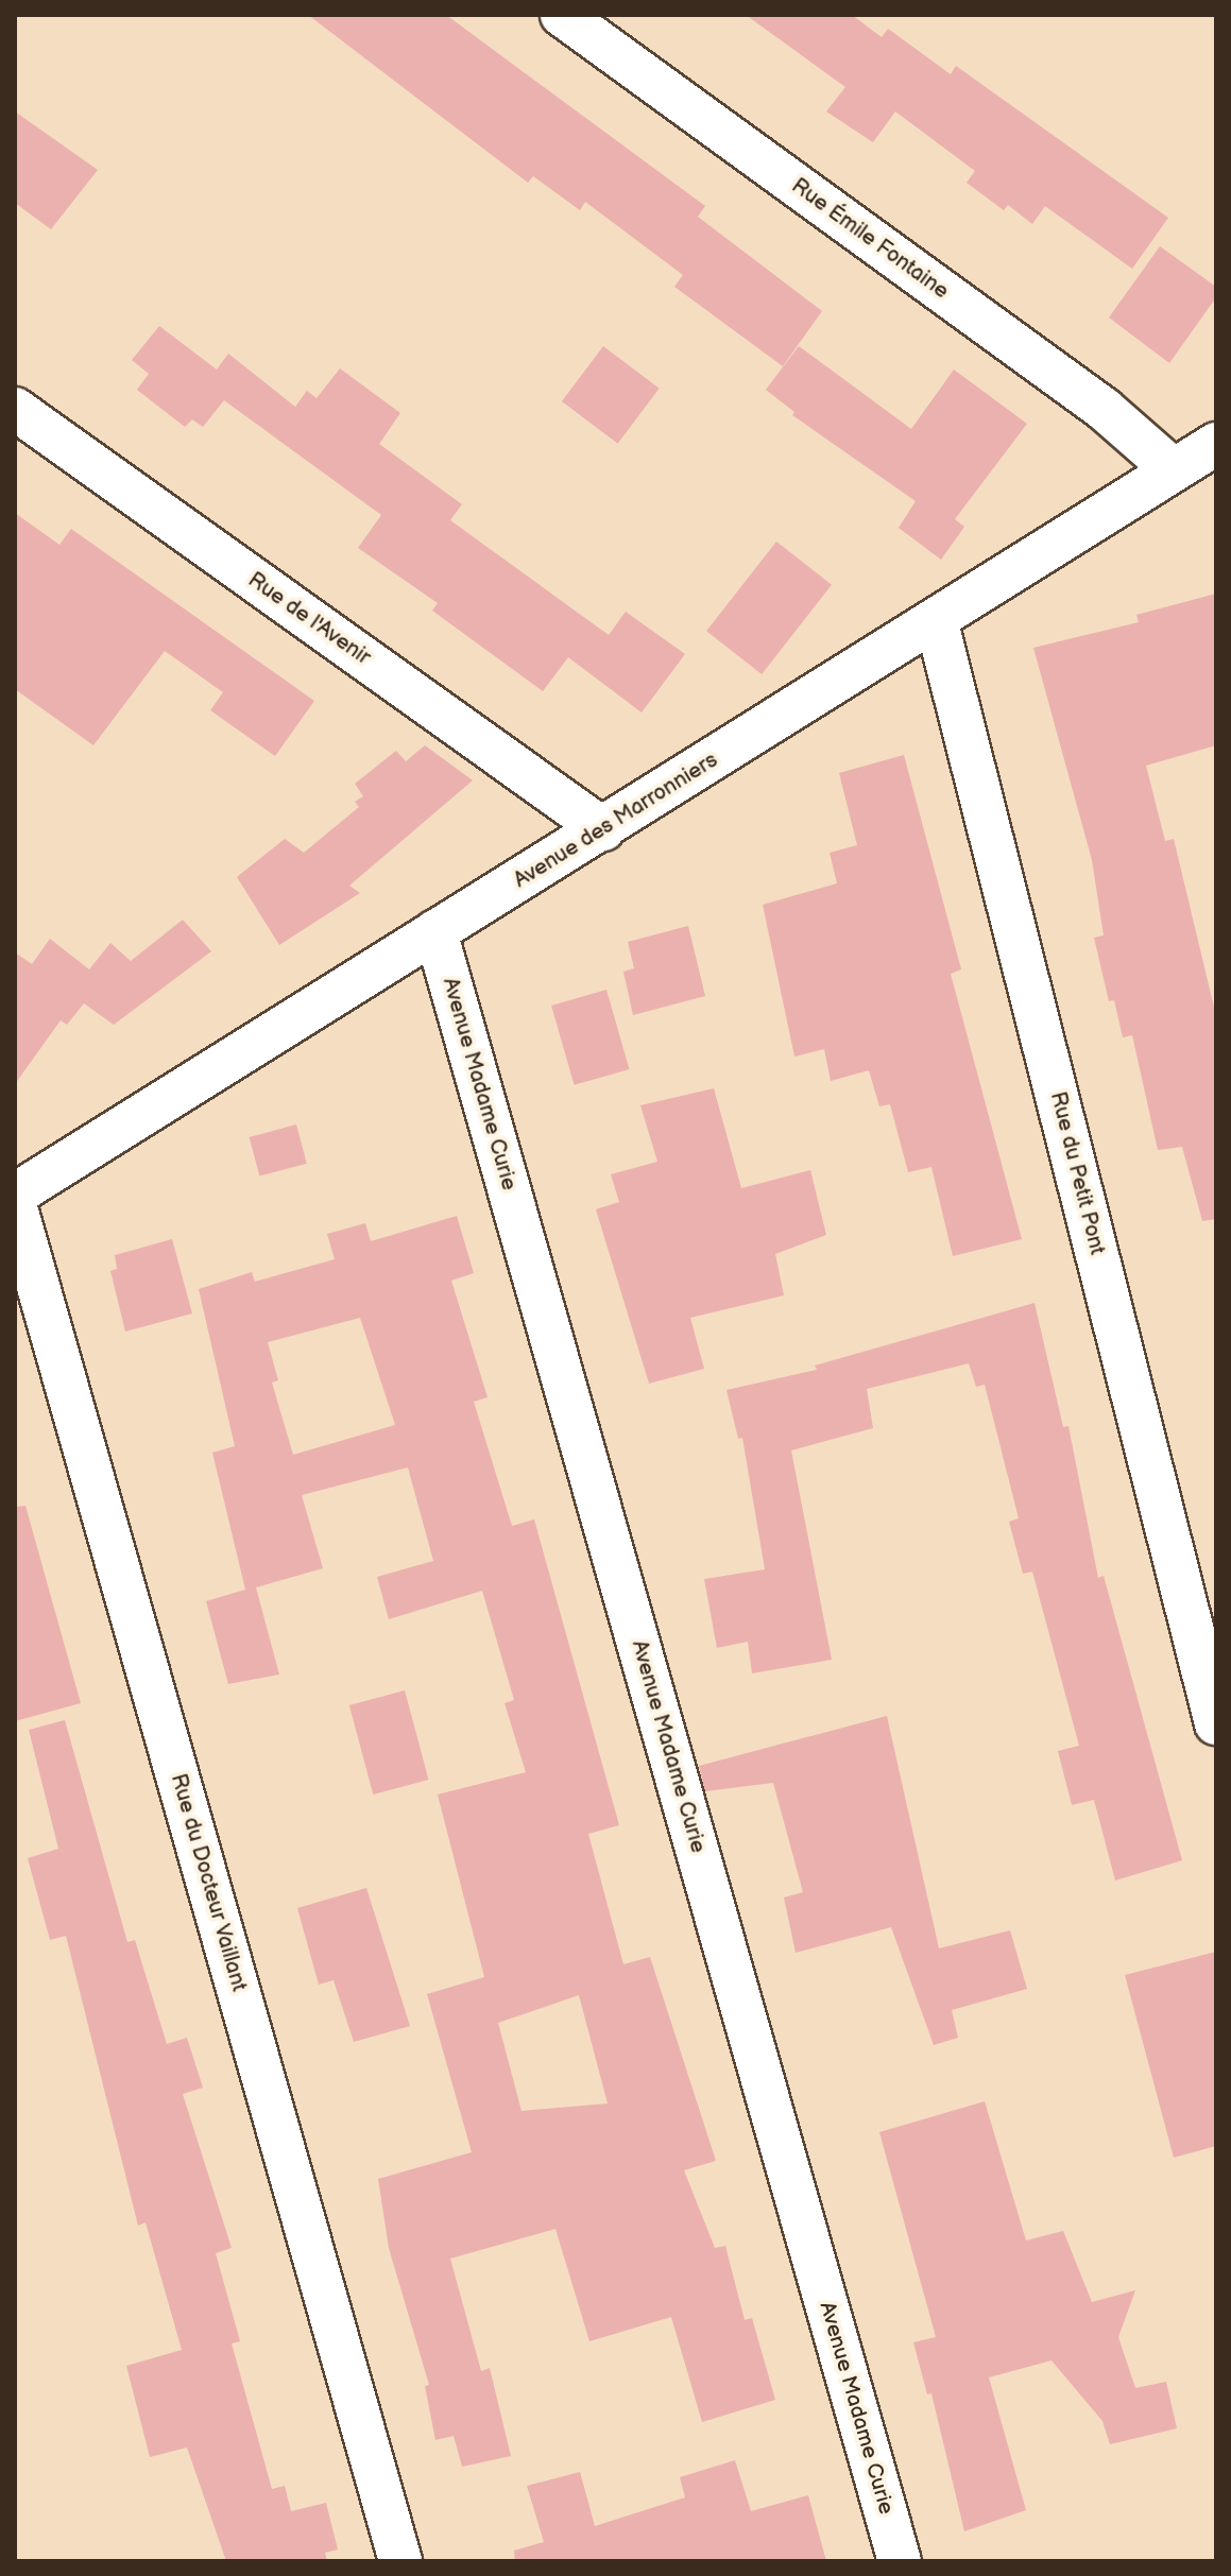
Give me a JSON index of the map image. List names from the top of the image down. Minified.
{"streets":{"street":["Rue Émile Fontaine","Rue de l'Avenir","Avenue des Marronniers","Avenue Madame Curie","Rue du Petit Pont","Rue du Docteur Vaillant"]},"crossings":[["Rue Émile Fontaine","Avenue des Marronniers"],["Rue de l'Avenir","Avenue des Marronniers"],["Avenue des Marronniers","Avenue Madame Curie"],["Avenue des Marronniers","Rue du Petit Pont"]]}
